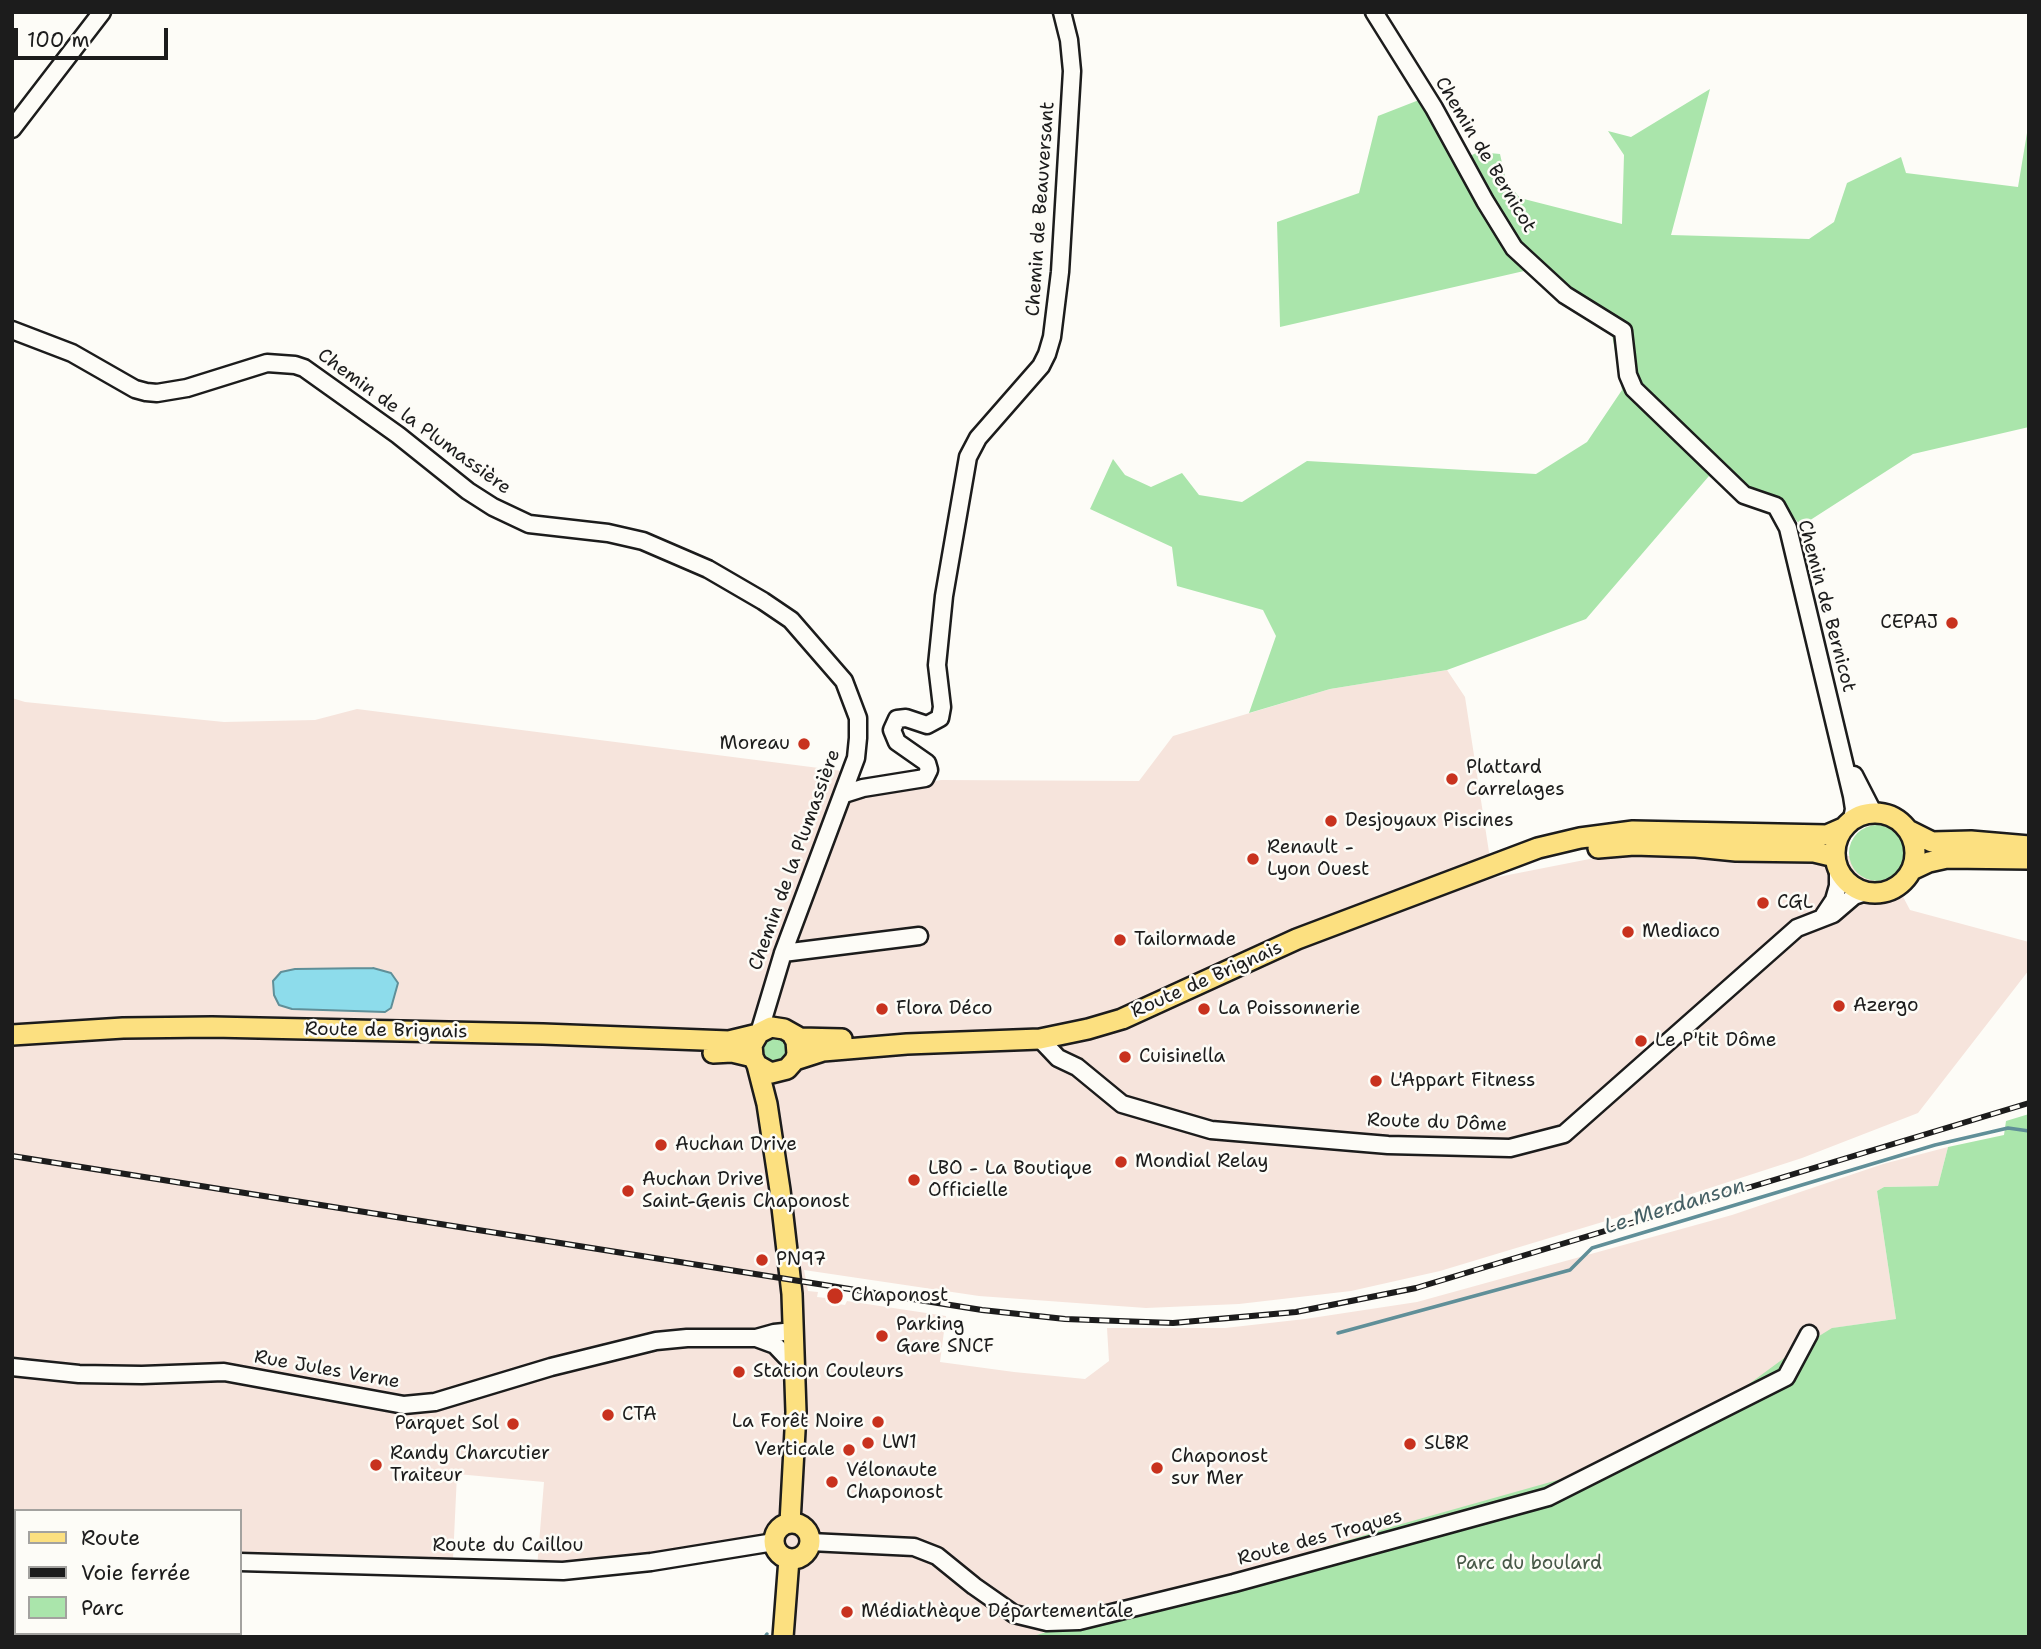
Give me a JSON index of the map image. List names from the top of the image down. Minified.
{"streets":{"main road":["Route de Brignais"],"street":["Chemin de Bernicot","Chemin de Beauversant","Chemin de la Plumassière","Route du Dôme","Rue Jules Verne","Route des Troques","Route du Caillou"]},"crossings":[["Chemin de Bernicot","Route de Brignais"],["Chemin de Bernicot","Route du Dôme"],["Chemin de Beauversant","Chemin de la Plumassière"],["Chemin de la Plumassière","Route de Brignais"],["Route de Brignais","Route du Dôme"],["Route des Troques","Route du Caillou"]],"water":["Le Merdanson"],"parks":["Parc du boulard"],"places":["CEPAJ","Moreau","Plattard Carrelages","Desjoyaux Piscines","Renault - Lyon Ouest","CGL","Mediaco","Tailormade","Azergo","Flora Déco","La Poissonnerie","Le P'tit Dôme","Cuisinella","L'Appart Fitness","Auchan Drive","Mondial Relay","LBO - La Boutique Officielle","Auchan Drive Saint-Genis Chaponost","PN97","Chaponost","Parking Gare SNCF","Station Couleurs","CTA","La Forêt Noire","Parquet Sol","LW1","SLBR","Verticale","Randy Charcutier Traiteur","Chaponost sur Mer","Vélonaute Chaponost","Médiathèque Départementale"],"legend":["Route","Voie ferrée","Parc"],"scale_bar":"100 m"}
